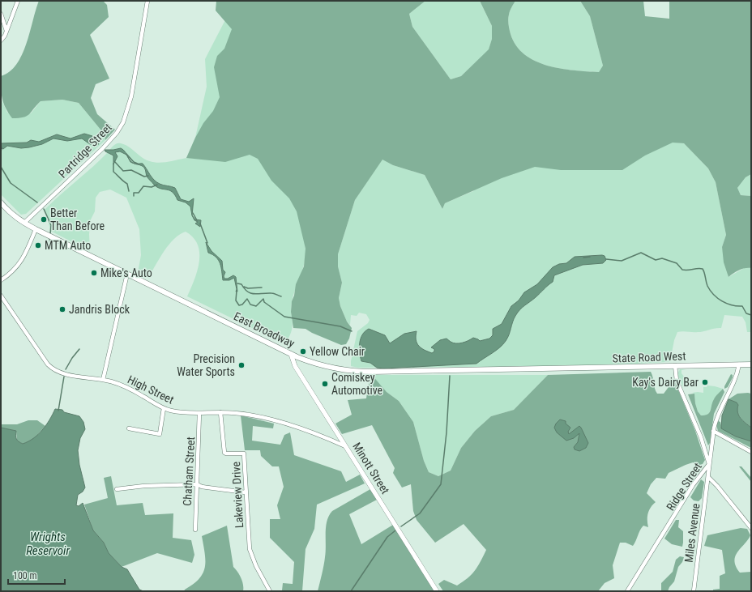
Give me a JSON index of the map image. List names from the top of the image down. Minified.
{"streets":{"main road":["East Broadway","State Road West"],"street":["Partridge Street","High Street","Minott Street","Chatham Street","Ridge Street","Lakeview Drive","Miles Avenue"]},"crossings":[["Partridge Street","East Broadway"],["East Broadway","State Road West"],["East Broadway","Minott Street"],["State Road West","Ridge Street"],["State Road West","Miles Avenue"],["High Street","Minott Street"],["High Street","Chatham Street"],["High Street","Lakeview Drive"],["Ridge Street","Miles Avenue"]],"water":["Wrights Reservoir"],"places":["Better Than Before","MTM Auto","Mike's Auto","Jandris Block","Yellow Chair","Precision Water Sports","Kay's Dairy Bar","Comiskey Automotive"],"scale_bar":"100 m"}
